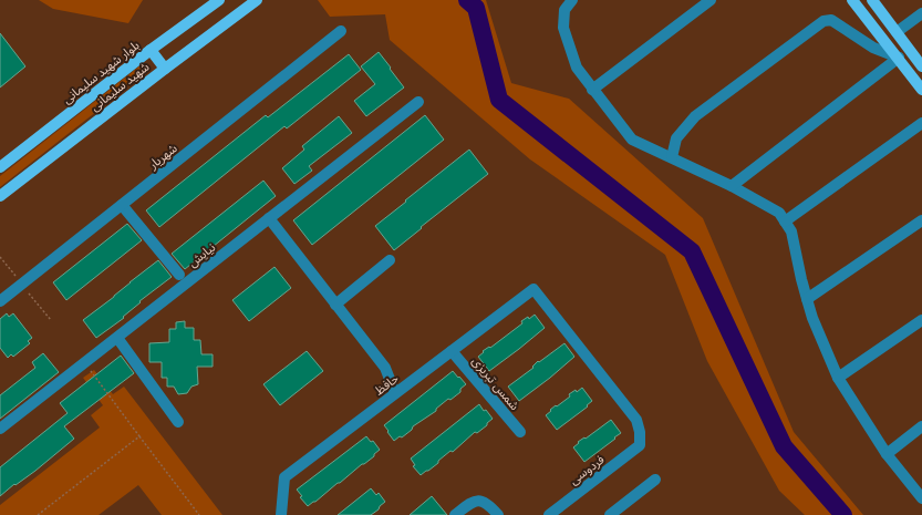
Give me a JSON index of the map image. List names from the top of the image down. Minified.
{"streets":{"main road":["بلوار شهید سلیمانی","شهید سلیمانی"],"street":["شهریار","نیایش","شمس تبریزی","حافظ","فردوسی"]},"crossings":[["شمس تبریزی","حافظ"],["حافظ","فردوسی"]]}
